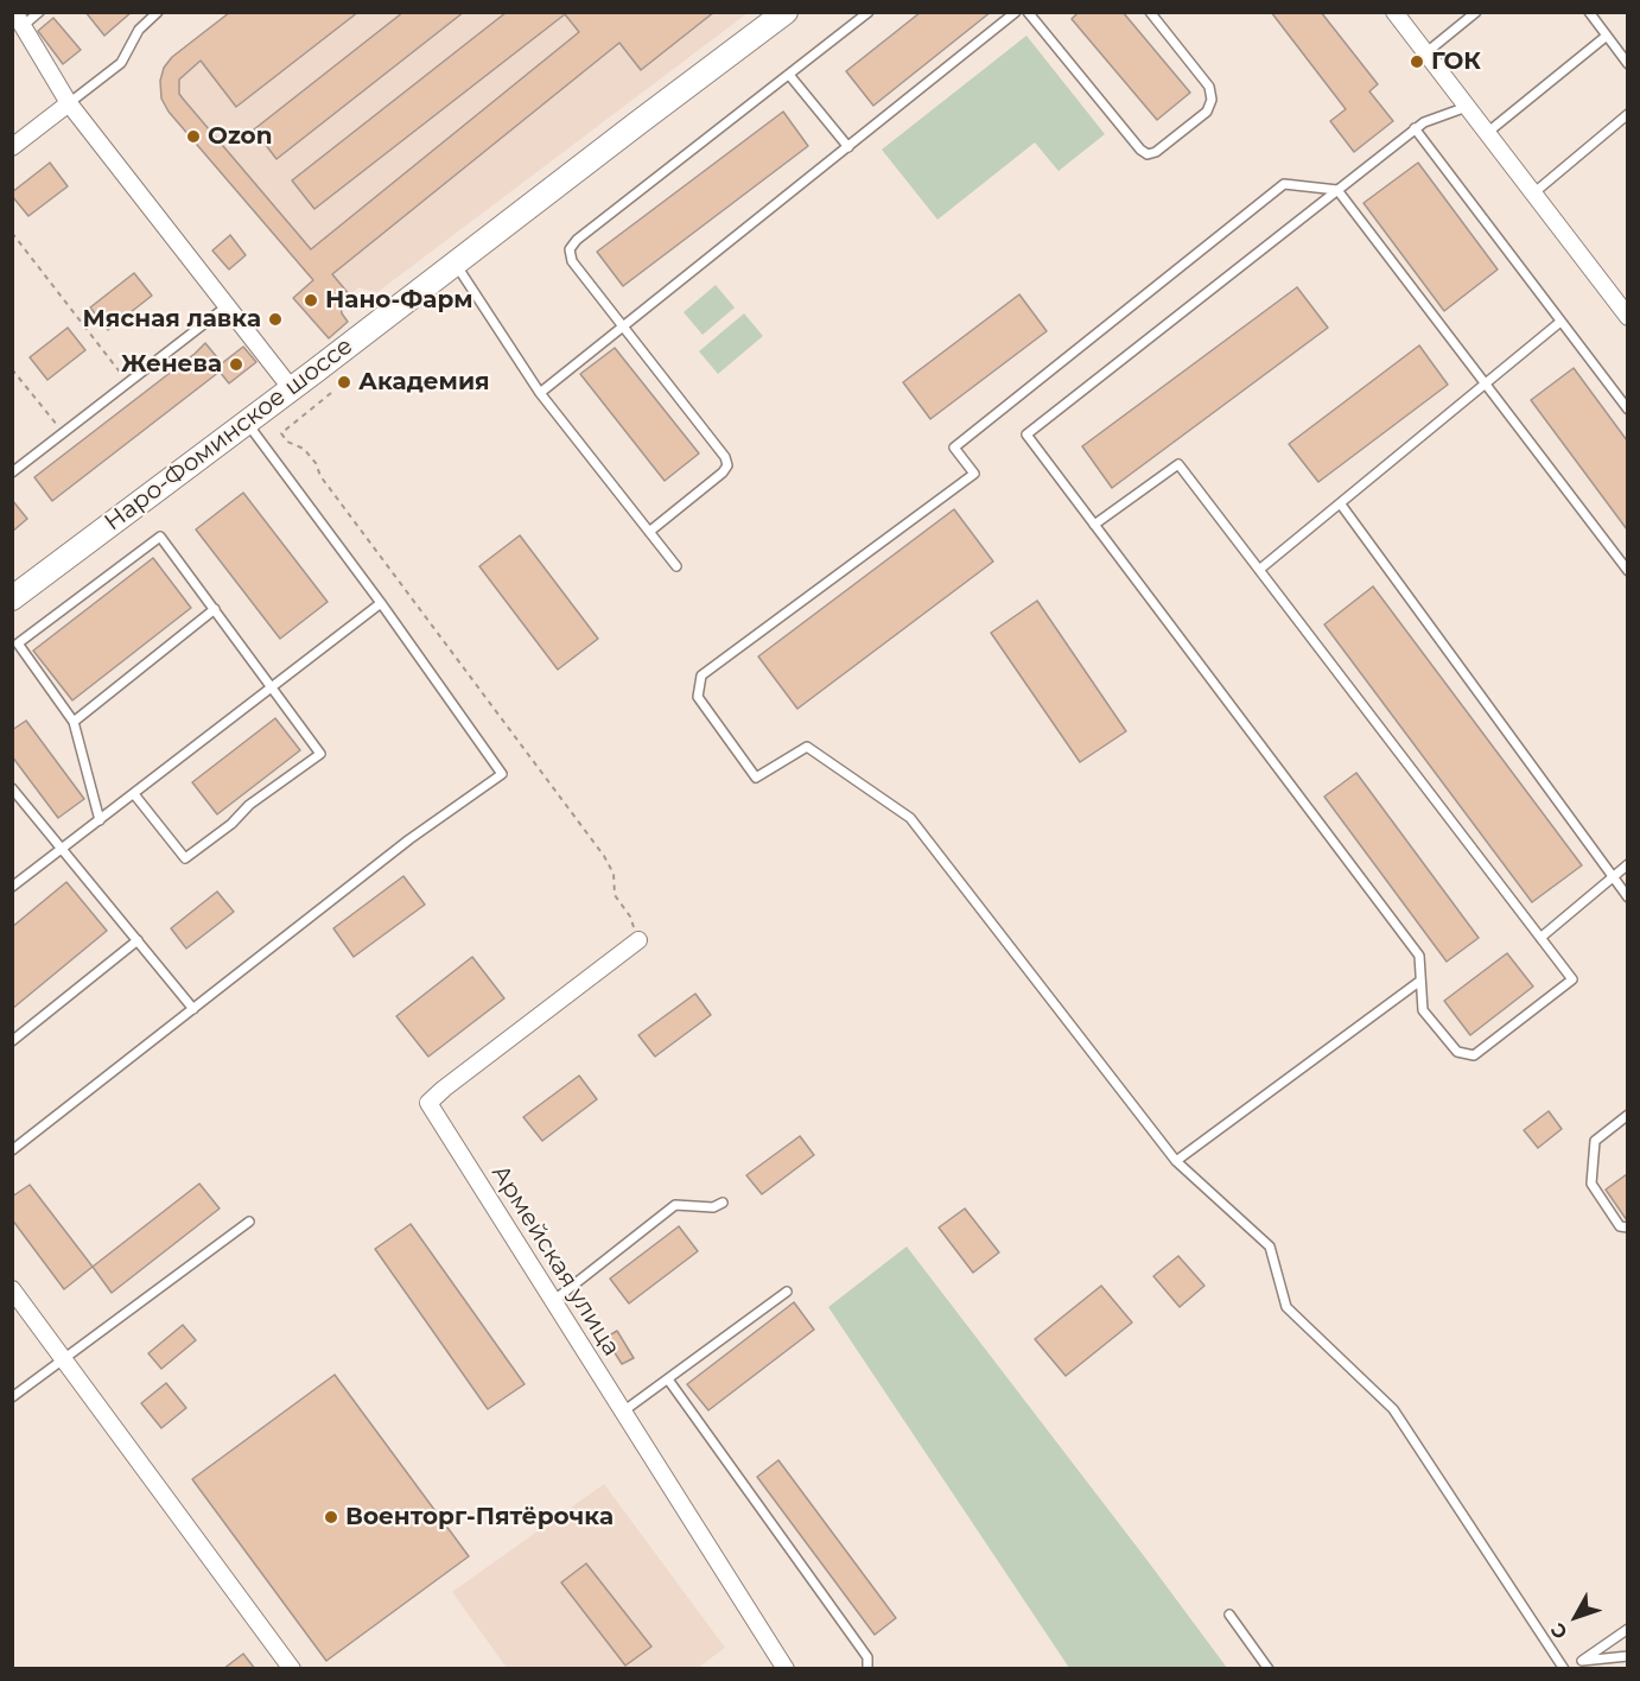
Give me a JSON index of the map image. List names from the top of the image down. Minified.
{"streets":{"main road":["Наро-Фоминское шоссе"],"street":["Армейская улица"]},"places":["ГОК","Ozon","Нано-Фарм","Мясная лавка","Женева","Академия","Военторг-Пятёрочка"],"north":"bottom left"}
